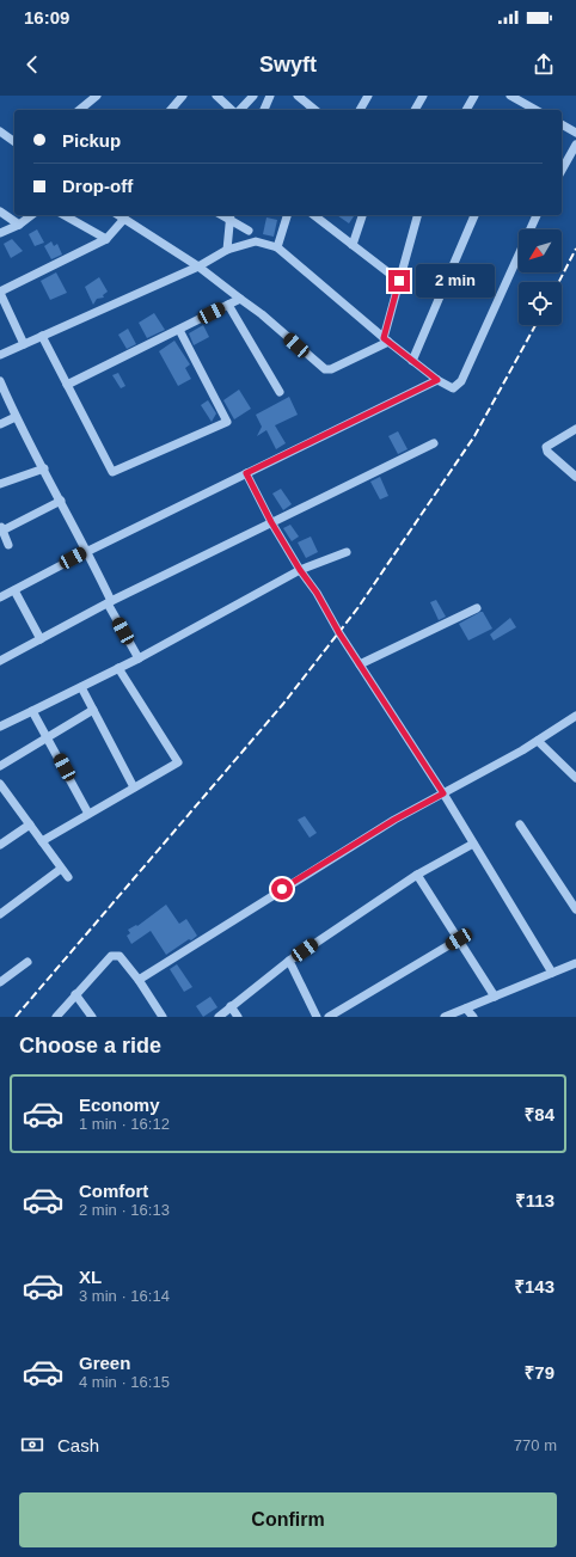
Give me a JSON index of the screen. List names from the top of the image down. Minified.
{"north":"bottom left","page":{"status":"16:09","header":"Swyft","banner":["Pickup","Drop-off"],"bubble":"2 min","heading":"Choose a ride","list":[{"name":"Economy","note":"1 min · 16:12","value":"₹84"},{"name":"Comfort","note":"2 min · 16:13","value":"₹113"},{"name":"XL","note":"3 min · 16:14","value":"₹143"},{"name":"Green","note":"4 min · 16:15","value":"₹79"}],"pay":["Cash","770 m"],"buttons":"Confirm"}}
